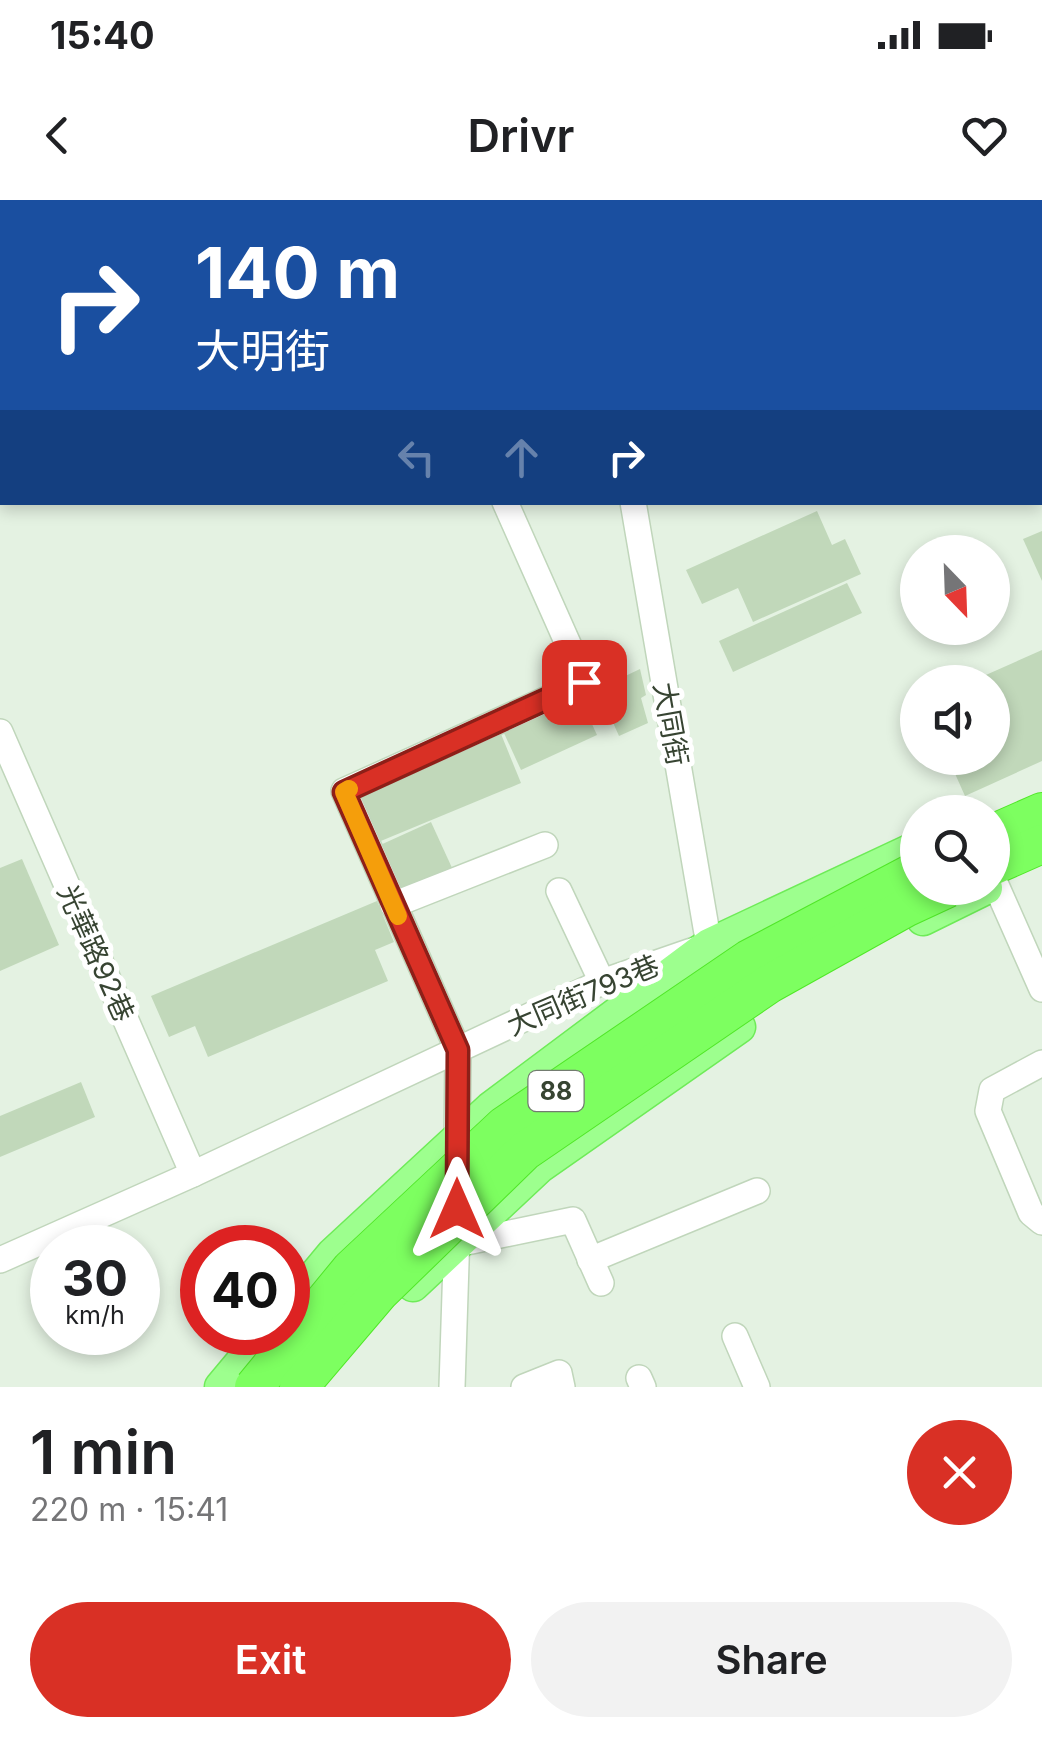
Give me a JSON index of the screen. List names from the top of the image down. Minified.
{"streets":{"highway":["88"],"street":["大同街","光華路92巷","大同街793巷"]},"crossings":[["大同街","大同街793巷"],["光華路92巷","大同街793巷"]],"north":"bottom right","page":{"status":"15:40","header":"Drivr","turn":["140 m","大明街"],"speed":"30 km/h","limit":"40","heading":["1 min","220 m · 15:41"],"buttons":["Exit","Share"]}}
